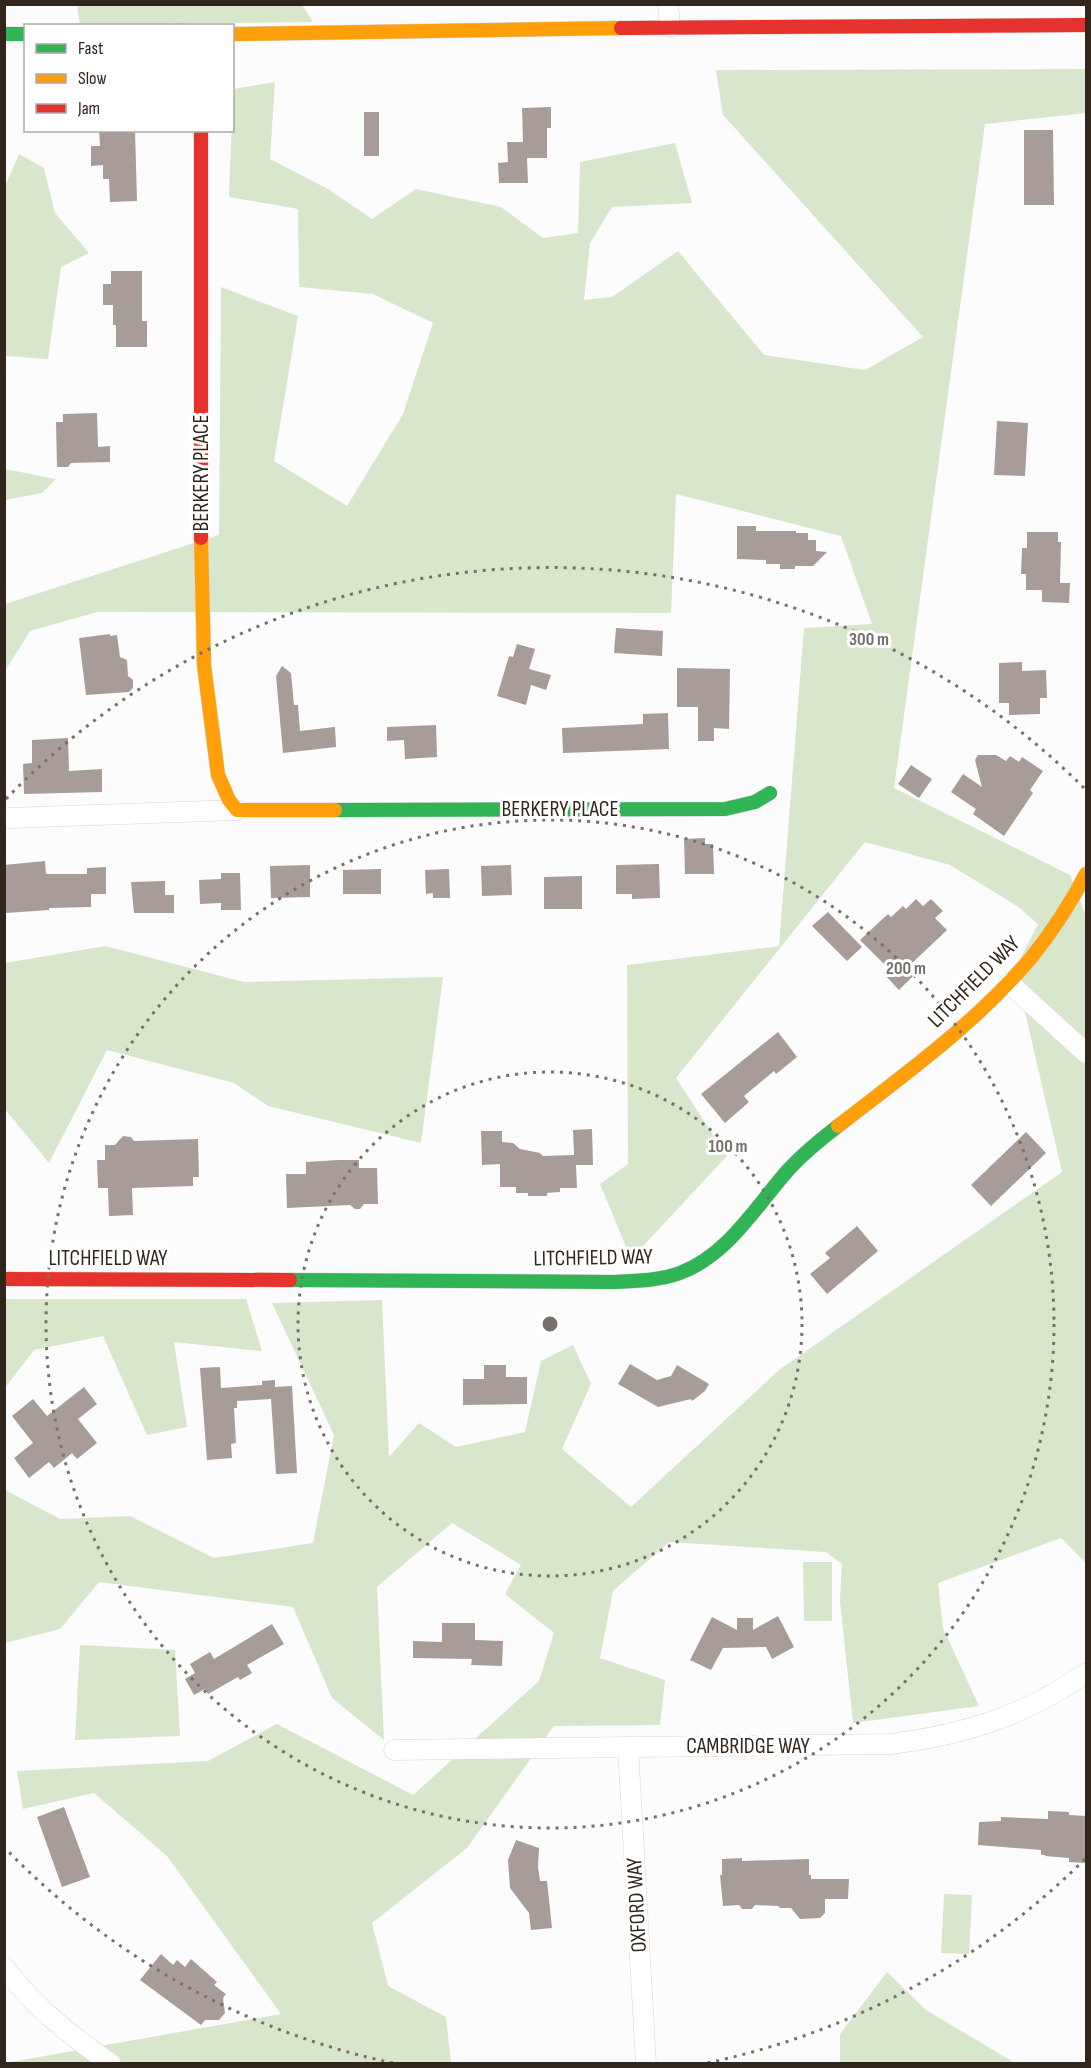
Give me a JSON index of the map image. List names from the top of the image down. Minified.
{"streets":{"street":["BERKERY PLACE","LITCHFIELD WAY","CAMBRIDGE WAY","OXFORD WAY"]},"crossings":[["CAMBRIDGE WAY","OXFORD WAY"]],"legend":["Fast","Slow","Jam"],"rings":["300 m","200 m","100 m"]}
